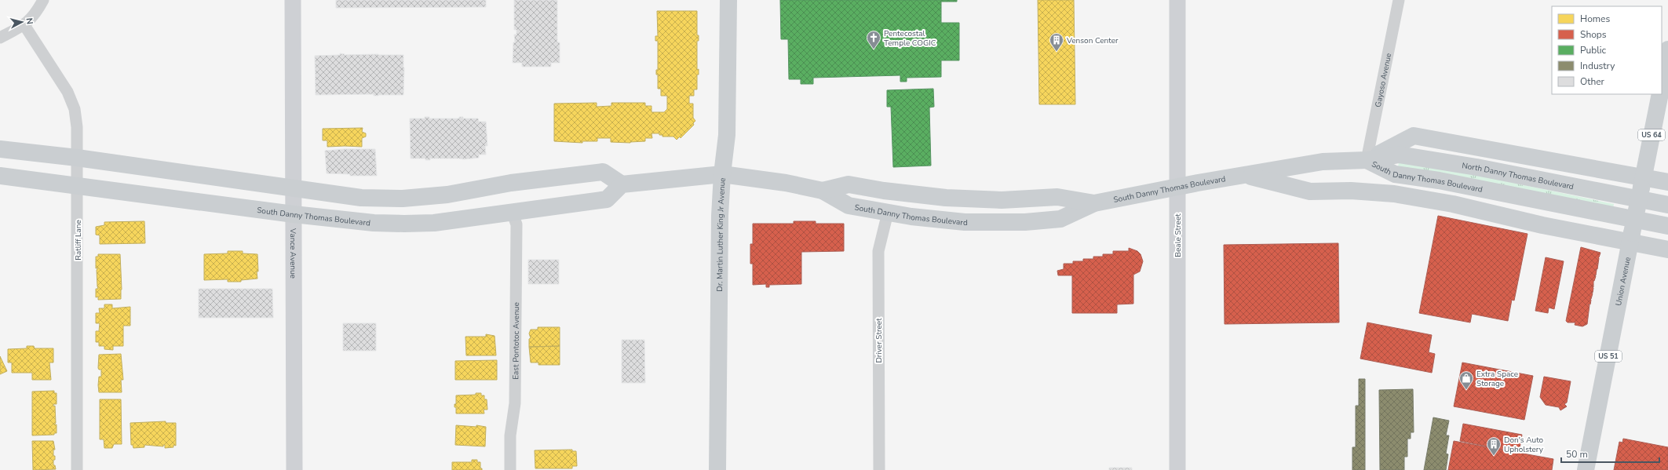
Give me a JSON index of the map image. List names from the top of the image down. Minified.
{"streets":{"main road":["US 64","South Danny Thomas Boulevard","North Danny Thomas Boulevard","Dr. Martin Luther King Jr Avenue","Union Avenue","US 51"],"street":["Gayoso Avenue","Beale Street","Ratliff Lane","Vance Avenue","East Pontotoc Avenue","Driver Street"]},"crossings":[["Gayoso Avenue","South Danny Thomas Boulevard"],["Gayoso Avenue","North Danny Thomas Boulevard"],["South Danny Thomas Boulevard","North Danny Thomas Boulevard"],["South Danny Thomas Boulevard","Dr. Martin Luther King Jr Avenue"],["South Danny Thomas Boulevard","Beale Street"],["South Danny Thomas Boulevard","Ratliff Lane"],["South Danny Thomas Boulevard","Vance Avenue"],["South Danny Thomas Boulevard","East Pontotoc Avenue"],["South Danny Thomas Boulevard","Driver Street"]],"places":{"church":["Pentecostal Temple COGIC"],"building":["Venson Center","Don's Auto Upholstery"],"shop":["Extra Space Storage"]},"legend":["Homes","Shops","Public","Industry","Other"],"scale_bar":"50 m","north":"right"}
